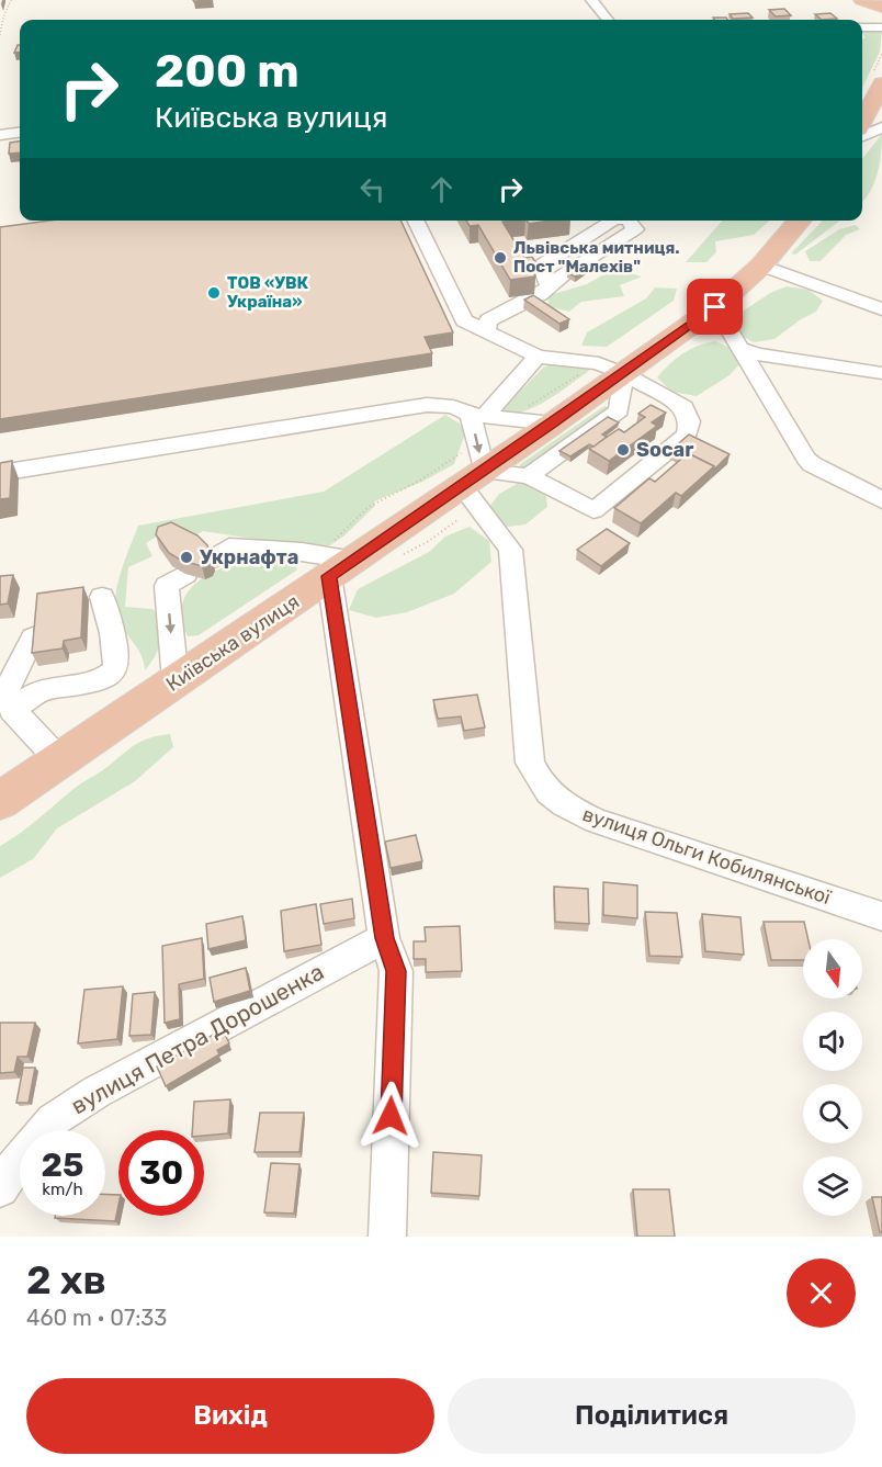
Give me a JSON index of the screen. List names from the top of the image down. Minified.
{"streets":{"highway":["Київська вулиця"],"street":["вулиця Ольги Кобилянської","вулиця Петра Дорошенка"]},"crossings":[["Київська вулиця","вулиця Ольги Кобилянської"]],"places":["Львівська митниця. Пост \"Малехів\"","ТОВ «УВК Україна»","Socar","Укрнафта"],"north":"bottom","page":{"turn":["200 m","Київська вулиця"],"speed":"25 km/h","limit":"30","heading":["2 хв","460 m · 07:33"],"buttons":["Вихід","Поділитися"]}}
